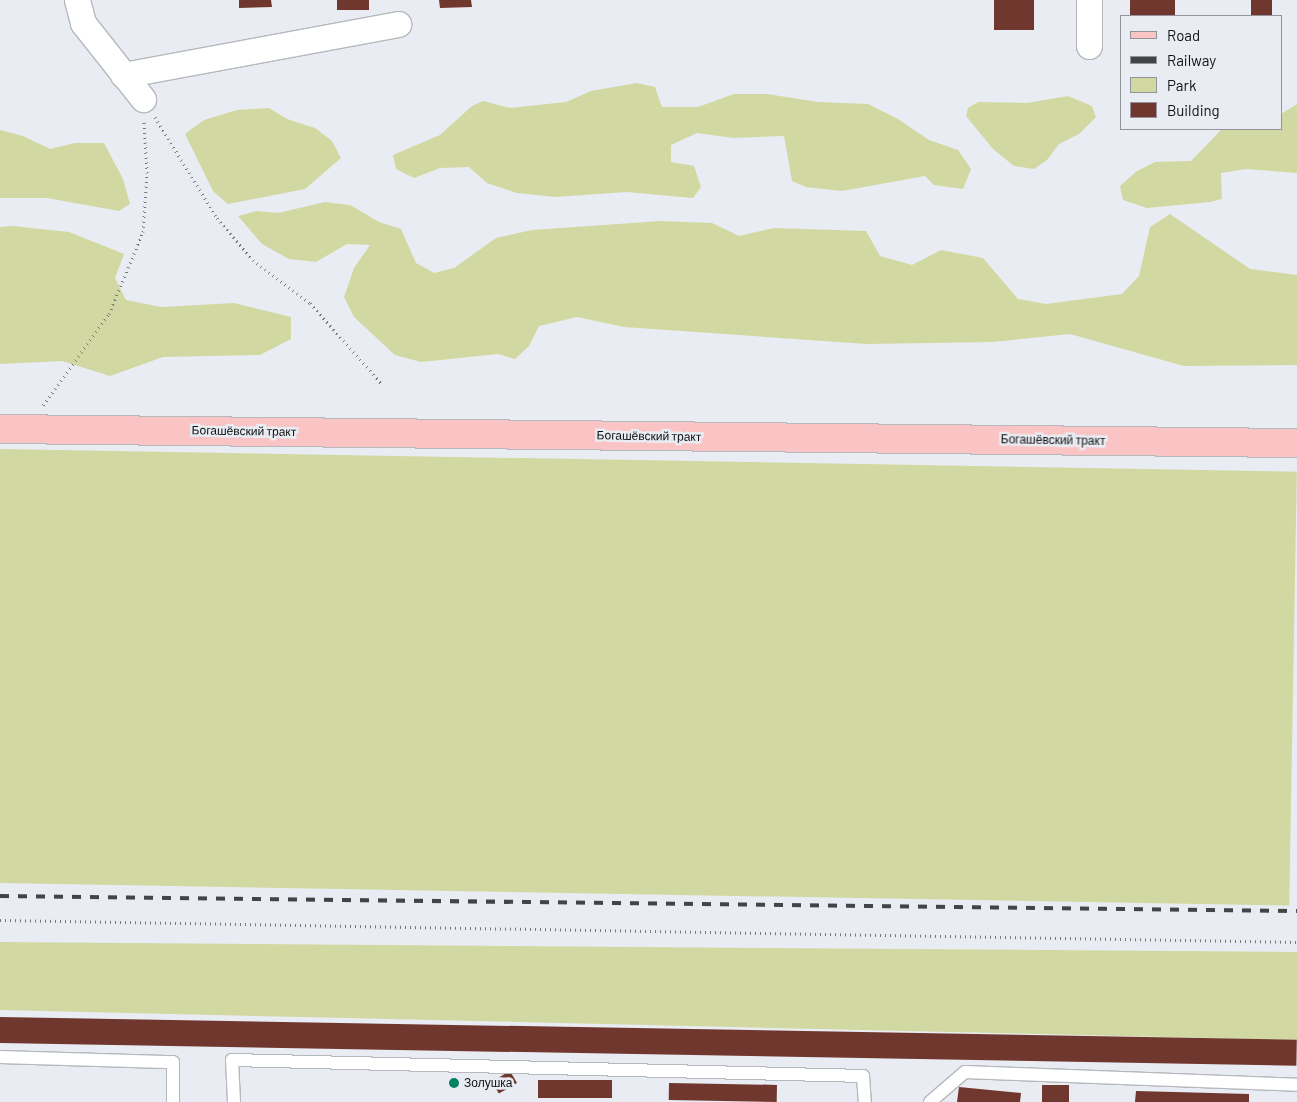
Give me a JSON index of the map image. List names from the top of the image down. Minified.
{"streets":{"main road":["Богашёвский тракт"]},"places":["Золушка"],"legend":["Road","Railway","Park","Building"]}
